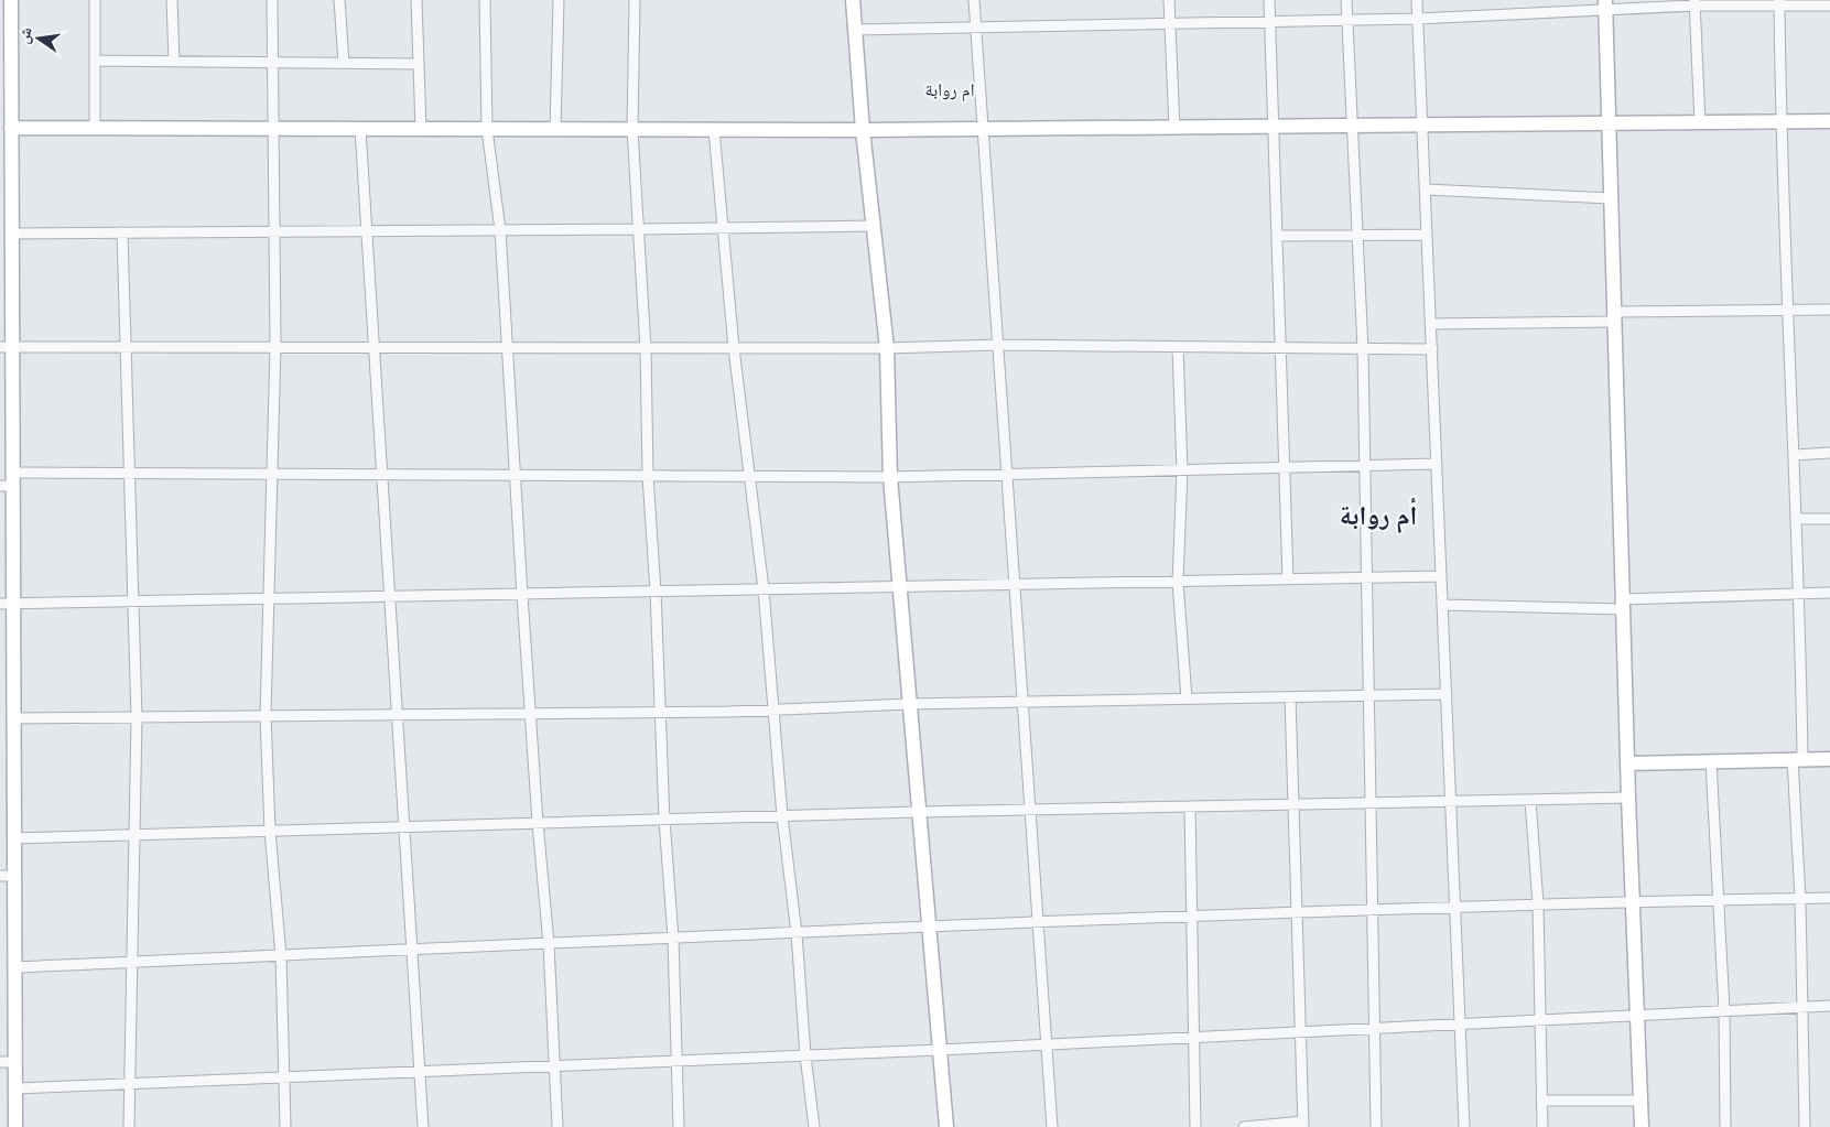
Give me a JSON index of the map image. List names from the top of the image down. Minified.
{"districts":["ام روابة","أم روابة"],"north":"left"}
